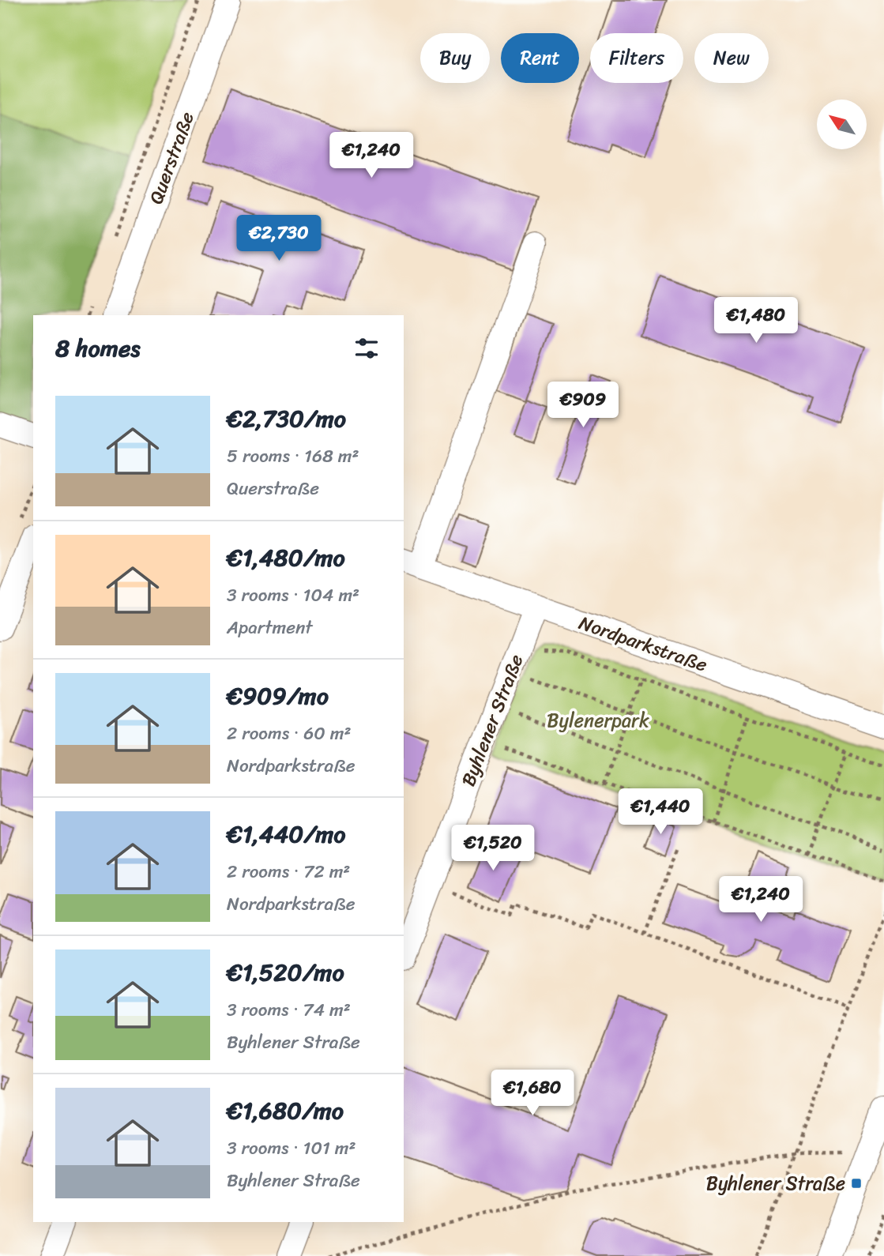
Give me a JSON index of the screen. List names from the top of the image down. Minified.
{"streets":{"street":["Querstraße","Nordparkstraße","Byhlener Straße"]},"crossings":[["Nordparkstraße","Byhlener Straße"]],"parks":["Bylenerpark"],"places":{"transit":["Byhlener Straße"]},"north":"top left","page":{"chip":["Buy","Rent","Filters","New"],"price":["€1,240","€2,730","€1,480","€909","€1,440","€1,520","€1,240","€1,680"],"heading":"8 homes","list":[{"name":"€2,730/mo","note":"5 rooms · 168 m² · Querstraße"},{"name":"€1,480/mo","note":"3 rooms · 104 m² · Apartment"},{"name":"€909/mo","note":"2 rooms · 60 m² · Nordparkstraße"},{"name":"€1,440/mo","note":"2 rooms · 72 m² · Nordparkstraße"},{"name":"€1,520/mo","note":"3 rooms · 74 m² · Byhlener Straße"},{"name":"€1,680/mo","note":"3 rooms · 101 m² · Byhlener Straße"}]}}
